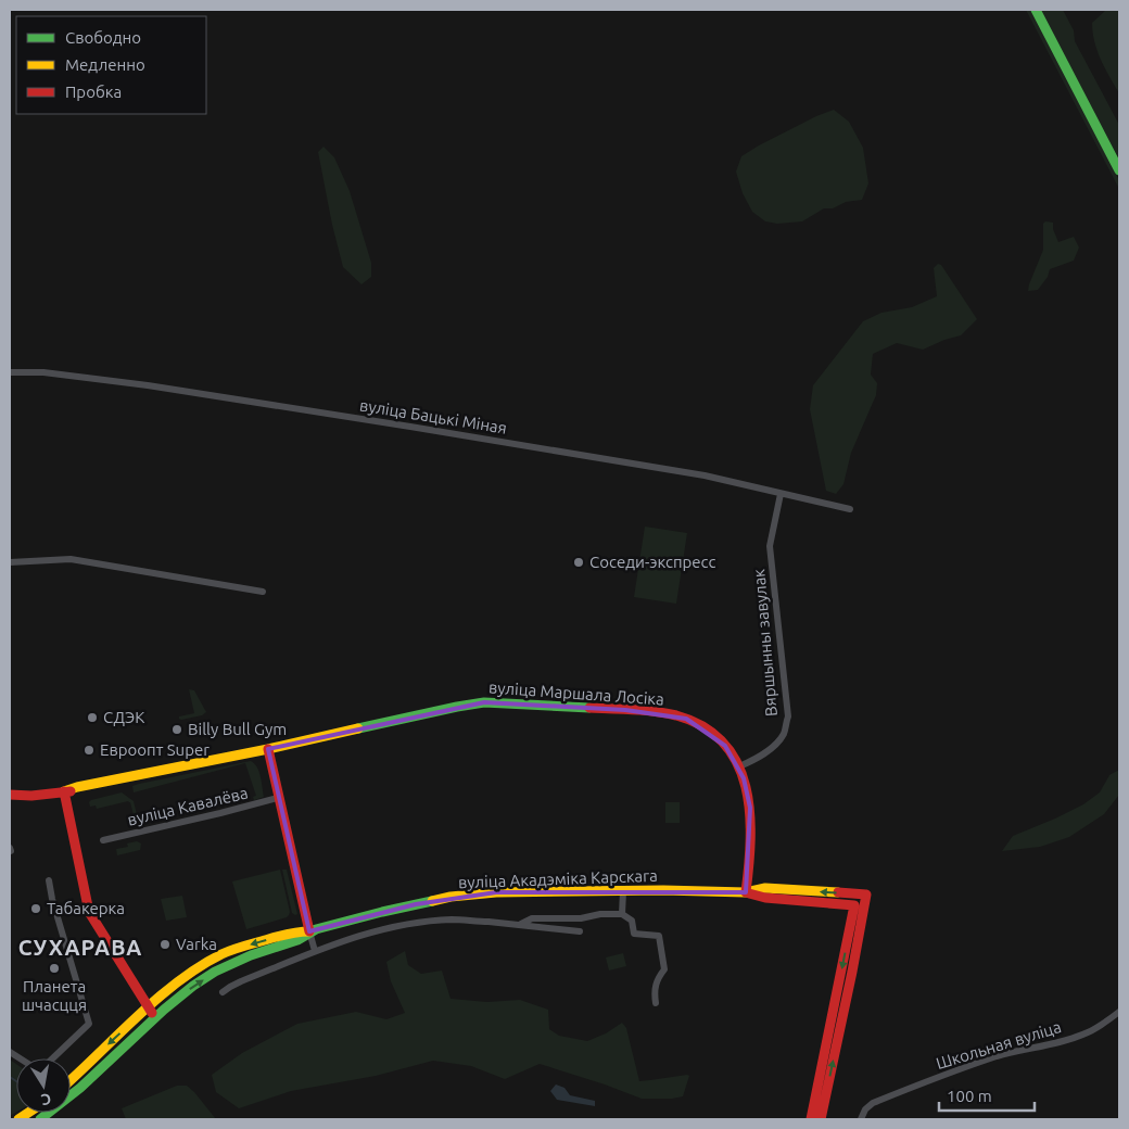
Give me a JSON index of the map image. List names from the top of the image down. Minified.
{"streets":{"main road":["вуліца Маршала Лосіка","вуліца Акадэміка Карскага"],"street":["вуліца Бацькі Міная","Вяршынны завулак","вуліца Кавалёва","Школьная вуліца"]},"crossings":[["вуліца Бацькі Міная","Вяршынны завулак"],["Вяршынны завулак","вуліца Маршала Лосіка"],["вуліца Маршала Лосіка","вуліца Акадэміка Карскага"]],"districts":["СУХАРАВА"],"places":["Соседи-экспресс","СДЭК","Billy Bull Gym","Евроопт Super","Табакерка","Varka","Планета шчасцця"],"legend":["Свободно","Медленно","Пробка"],"scale_bar":"100 m","north":"bottom"}
